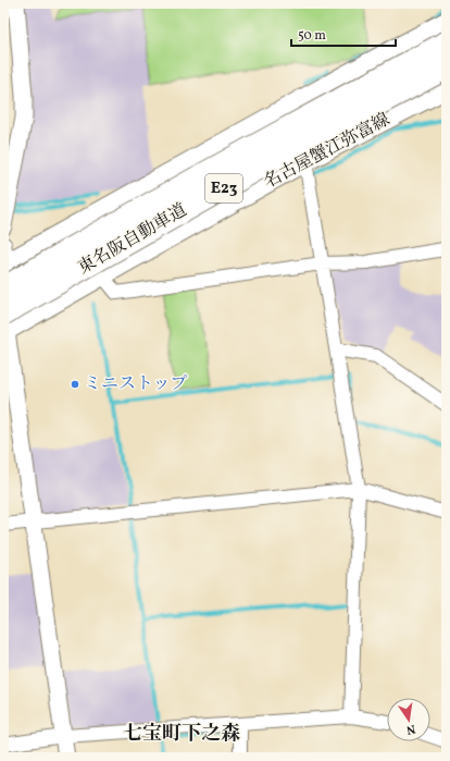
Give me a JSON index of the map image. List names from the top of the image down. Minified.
{"streets":{"highway":["E23","東名阪自動車道"],"main road":["名古屋蟹江弥富線"]},"crossings":[["名古屋蟹江弥富線","東名阪自動車道"]],"districts":["七宝町下之森"],"places":["ミニストップ"],"scale_bar":"50 m","north":"bottom"}
